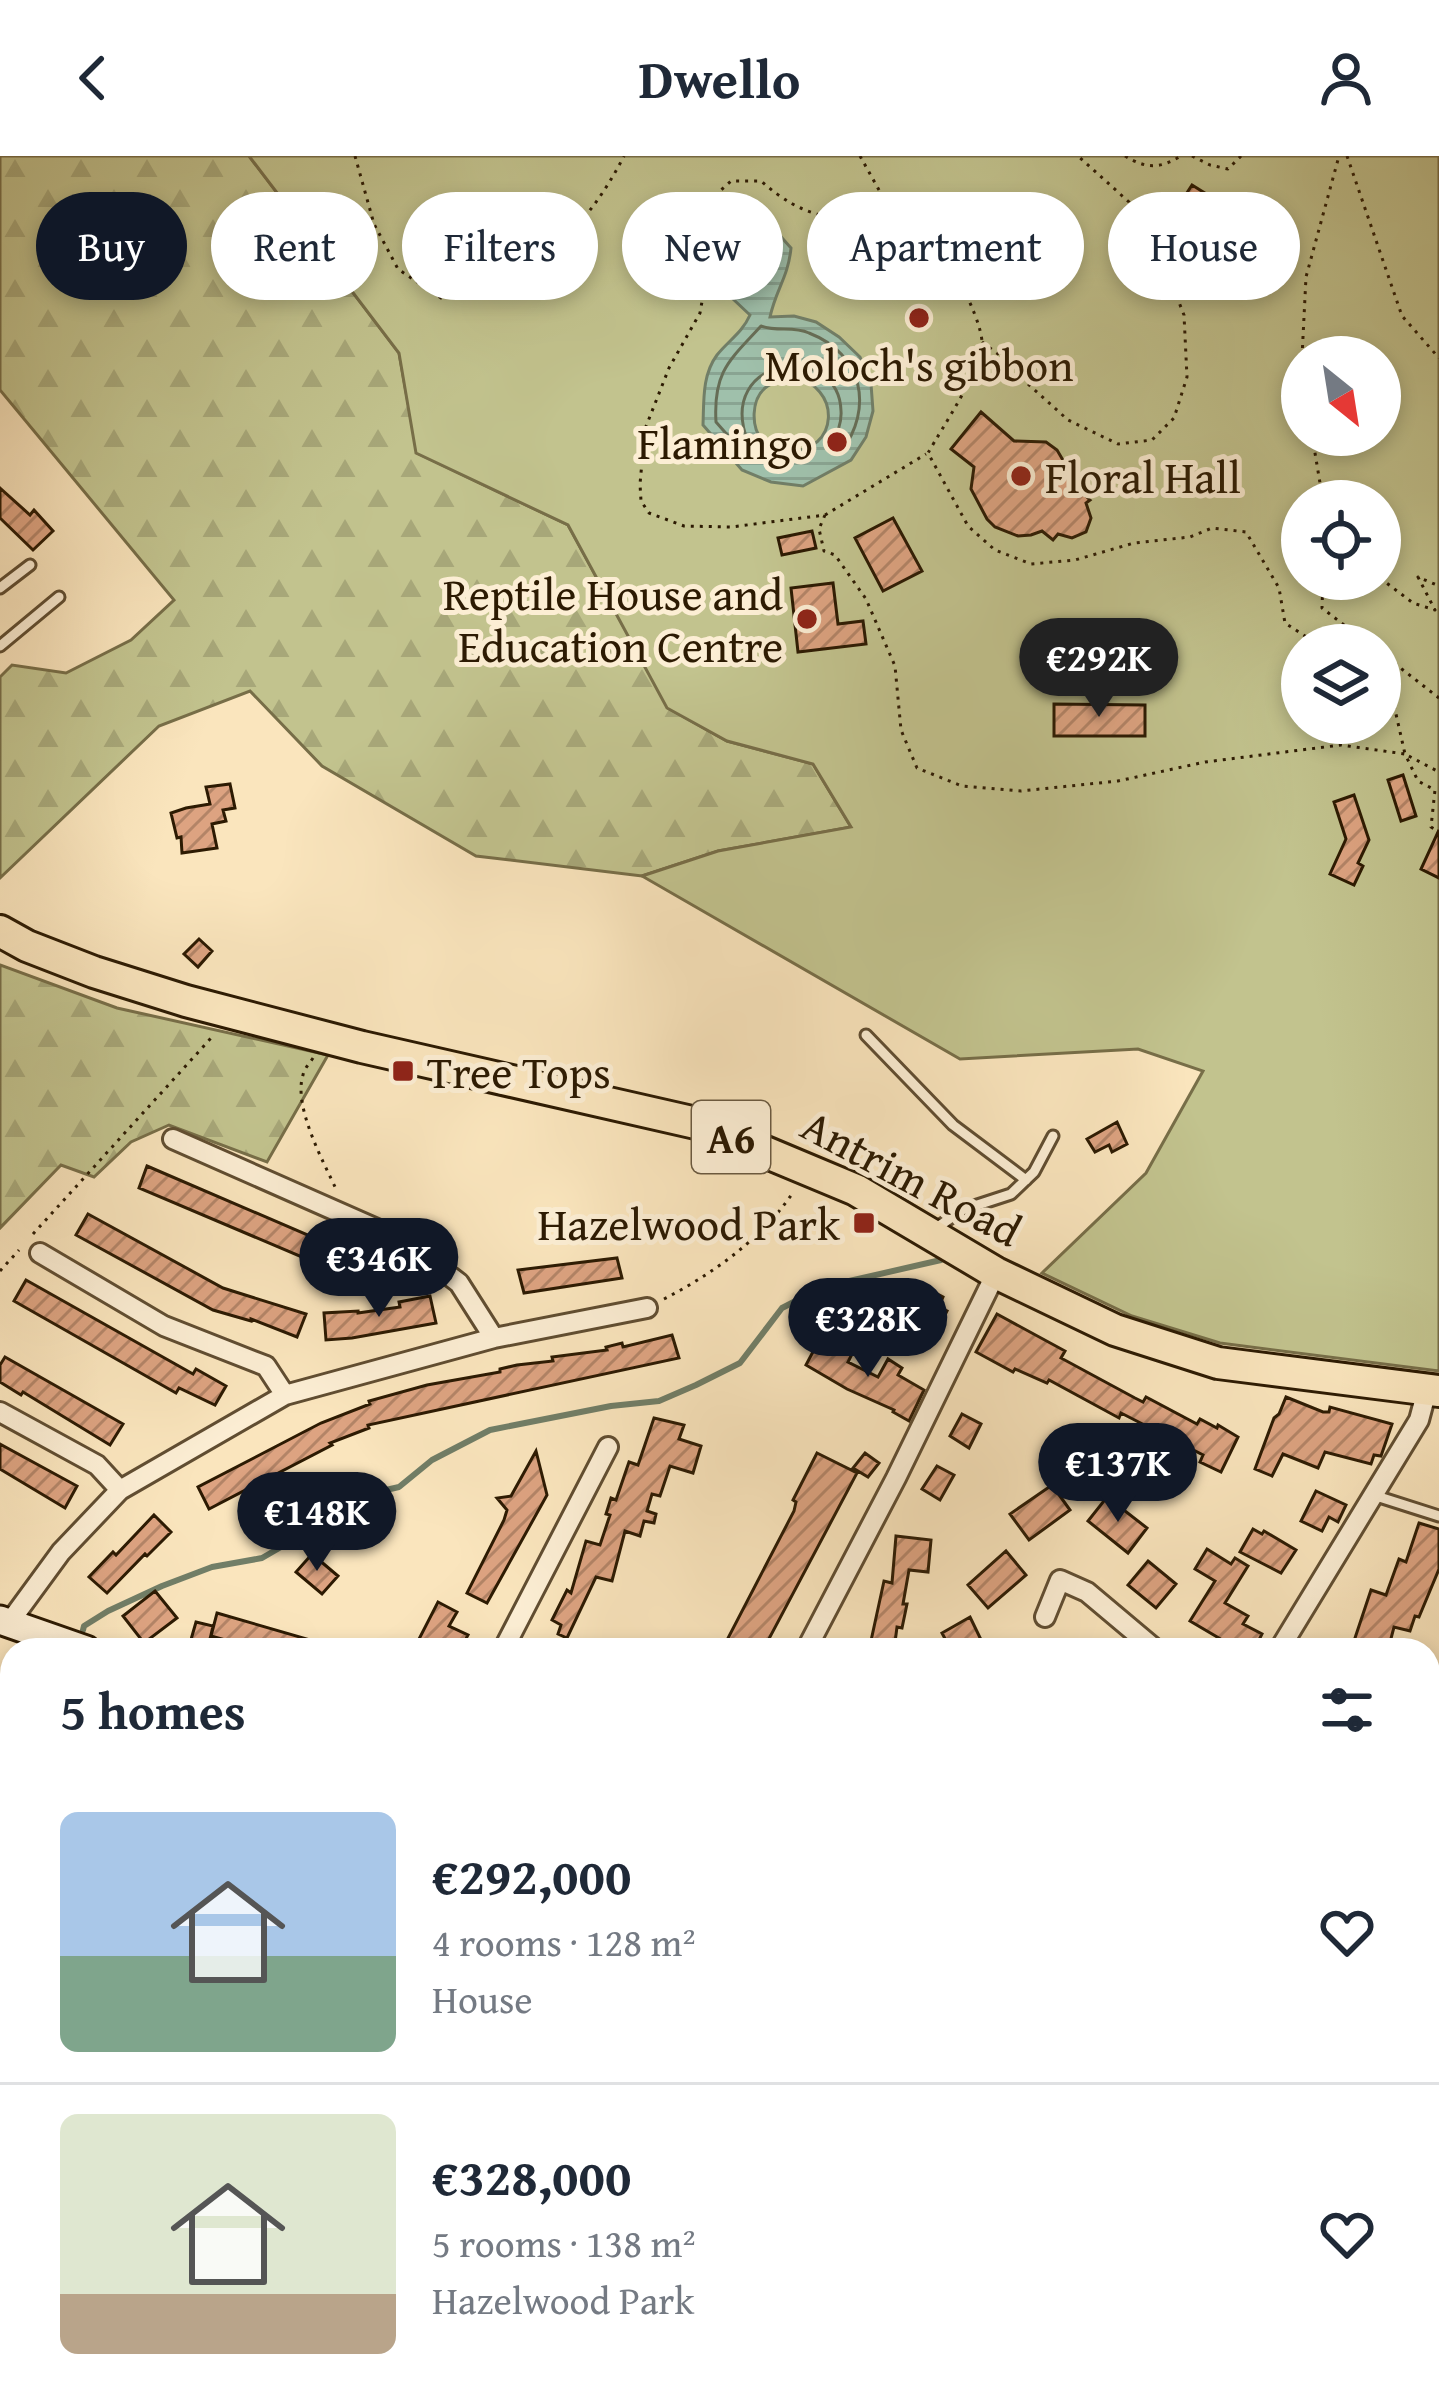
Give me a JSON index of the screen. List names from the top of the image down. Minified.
{"streets":{"main road":["A6","Antrim Road"]},"places":{"other":["Moloch's gibbon","Flamingo","Floral Hall","Reptile House and Education Centre"],"transit":["Tree Tops","Hazelwood Park"]},"north":"bottom right","page":{"header":"Dwello","chip":["Buy","Rent","Filters","New","Apartment","House"],"price":["€292K","€346K","€328K","€137K","€148K"],"heading":"5 homes","list":[{"name":"€292,000","note":"4 rooms · 128 m² · House"},{"name":"€328,000","note":"5 rooms · 138 m² · Hazelwood Park"}]}}
